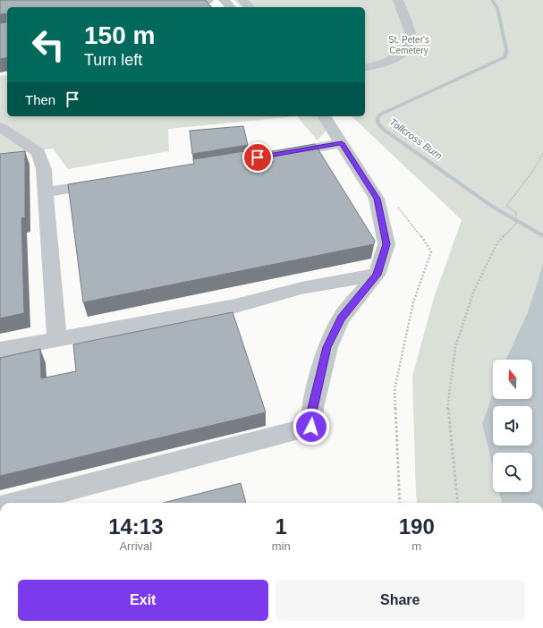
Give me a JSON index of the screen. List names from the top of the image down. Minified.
{"water":["Tollcross Burn"],"parks":["St. Peter's Cemetery"],"north":"top","page":{"turn":["150 m","Turn left"],"then":"Then","eta":["14:13","Arrival","1","min","190","m"],"buttons":["Exit","Share"]}}
